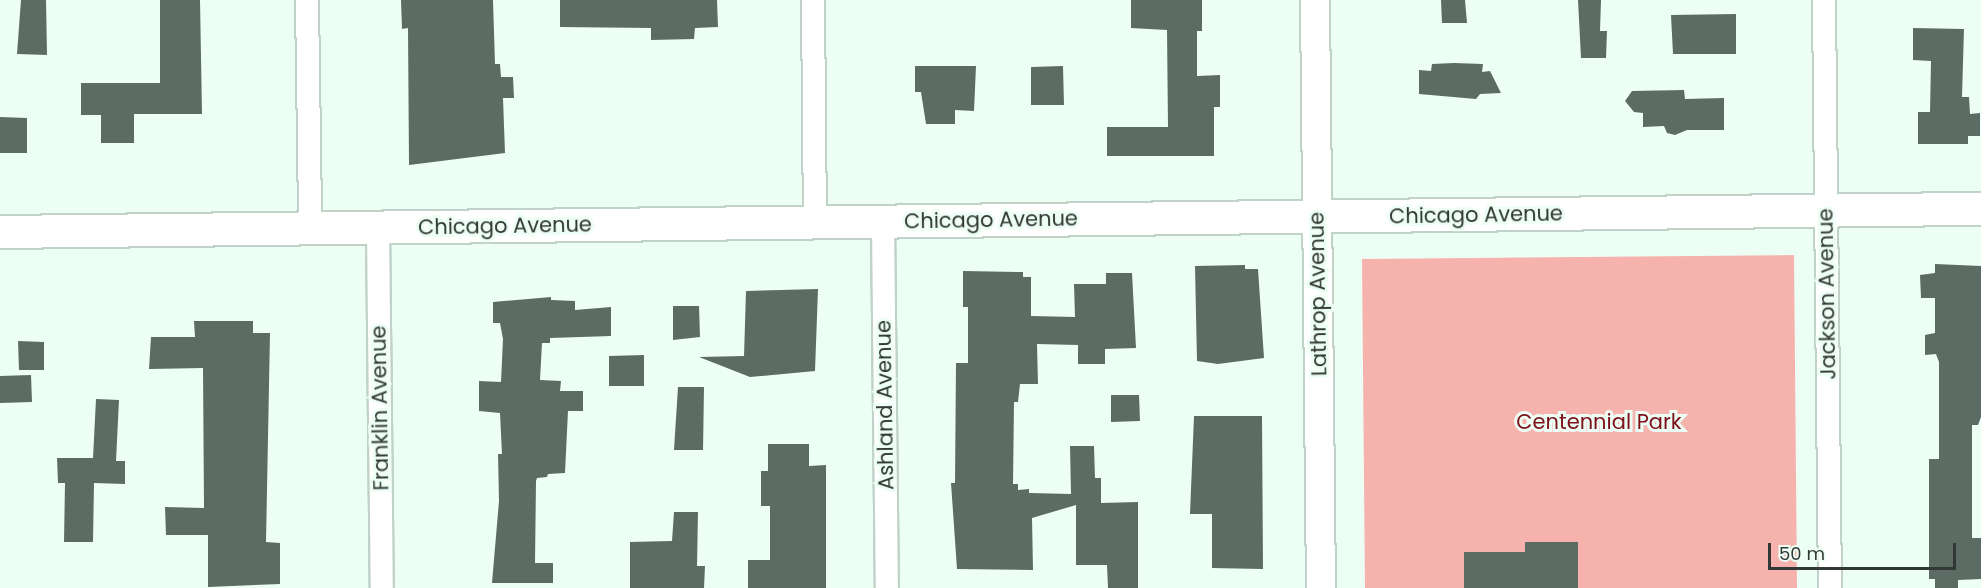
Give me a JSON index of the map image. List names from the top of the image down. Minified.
{"streets":{"main road":["Chicago Avenue"],"street":["Lathrop Avenue","Jackson Avenue","Ashland Avenue","Franklin Avenue"]},"crossings":[["Chicago Avenue","Lathrop Avenue"],["Chicago Avenue","Jackson Avenue"],["Chicago Avenue","Ashland Avenue"],["Chicago Avenue","Franklin Avenue"]],"parks":["Centennial Park"],"scale_bar":"50 m"}
